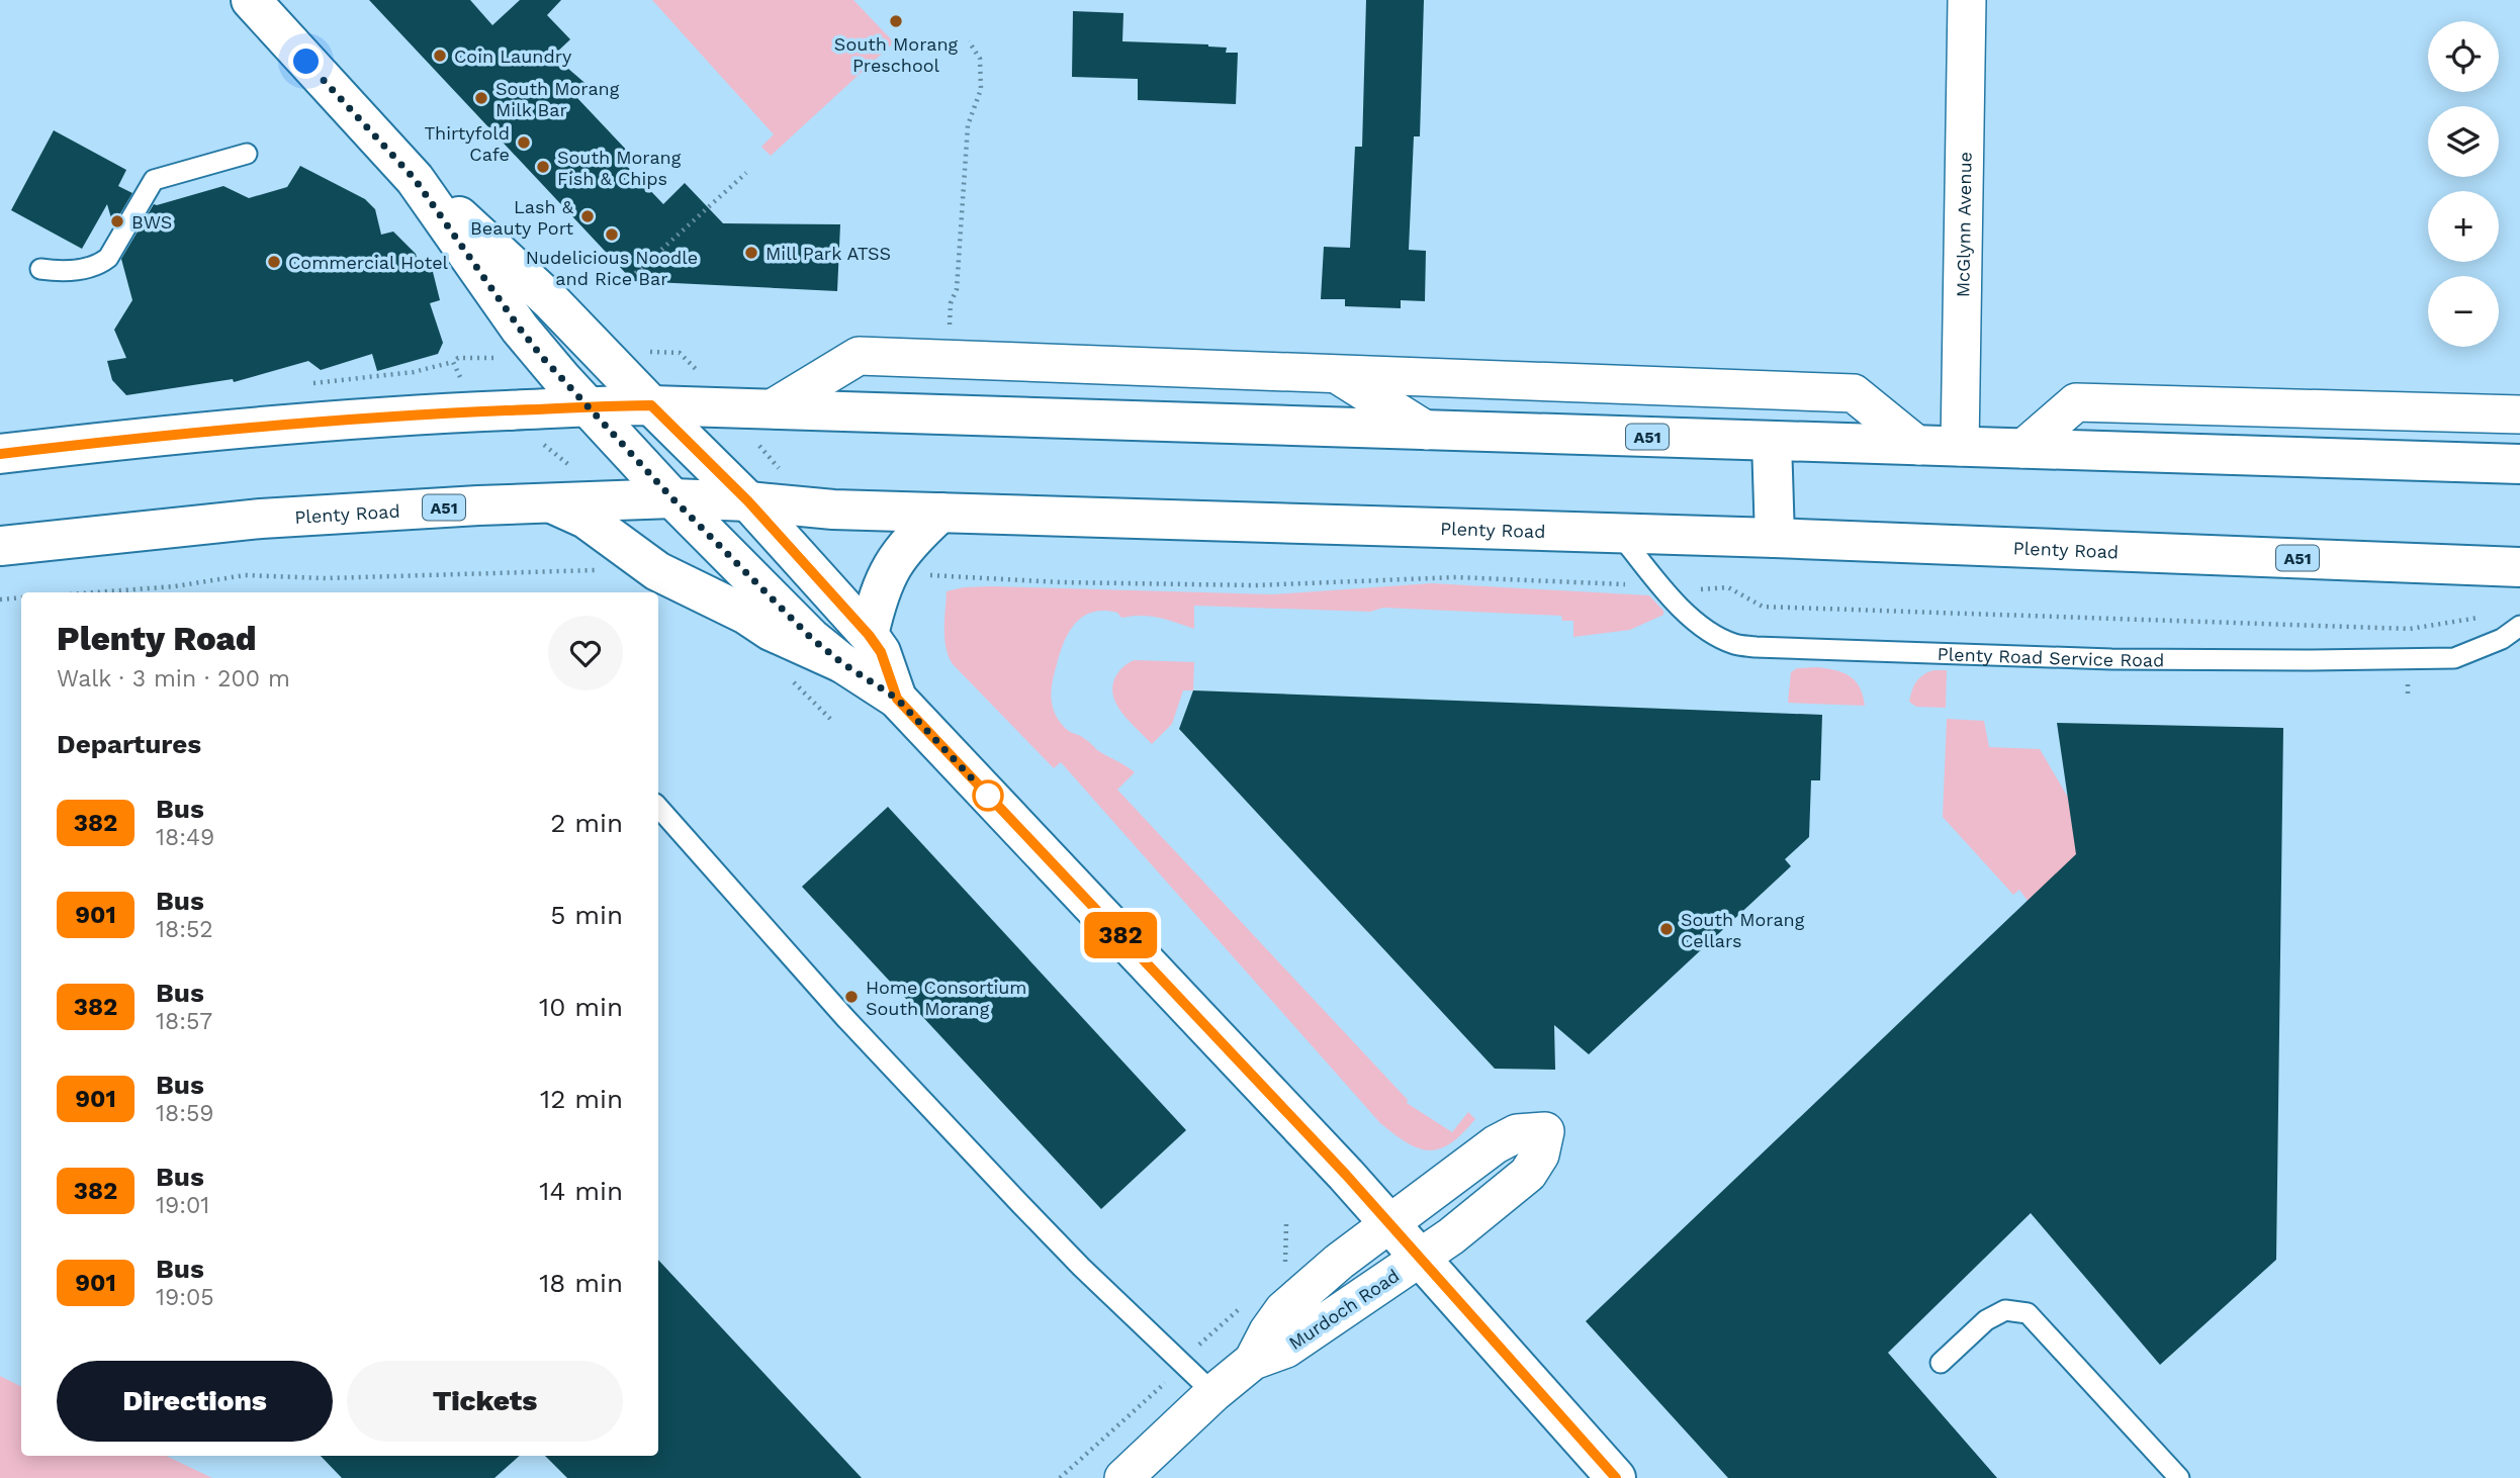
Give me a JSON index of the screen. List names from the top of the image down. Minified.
{"streets":{"main road":["A51","Plenty Road"],"street":["McGlynn Avenue","Murdoch Road"],"lane":["Plenty Road Service Road"]},"crossings":[["McGlynn Avenue","A51"],["Plenty Road","Plenty Road Service Road"]],"places":["South Morang Preschool","Coin Laundry","South Morang Milk Bar","Thirtyfold Cafe","South Morang Fish & Chips","Lash & Beauty Port","BWS","Nudelicious Noodle and Rice Bar","Mill Park ATSS","Commercial Hotel","South Morang Cellars","Home Consortium South Morang"],"lines":["bus line 382"],"page":{"on_map":"382","map_buttons":["+","−"],"heading":[["Plenty Road","Walk · 3 min · 200 m"],"Departures"],"list":[{"mark":"382","name":"Bus","note":"18:49","value":"2 min"},{"mark":"901","name":"Bus","note":"18:52","value":"5 min"},{"mark":"382","name":"Bus","note":"18:57","value":"10 min"},{"mark":"901","name":"Bus","note":"18:59","value":"12 min"},{"mark":"382","name":"Bus","note":"19:01","value":"14 min"},{"mark":"901","name":"Bus","note":"19:05","value":"18 min"}],"buttons":["Directions","Tickets"]}}
